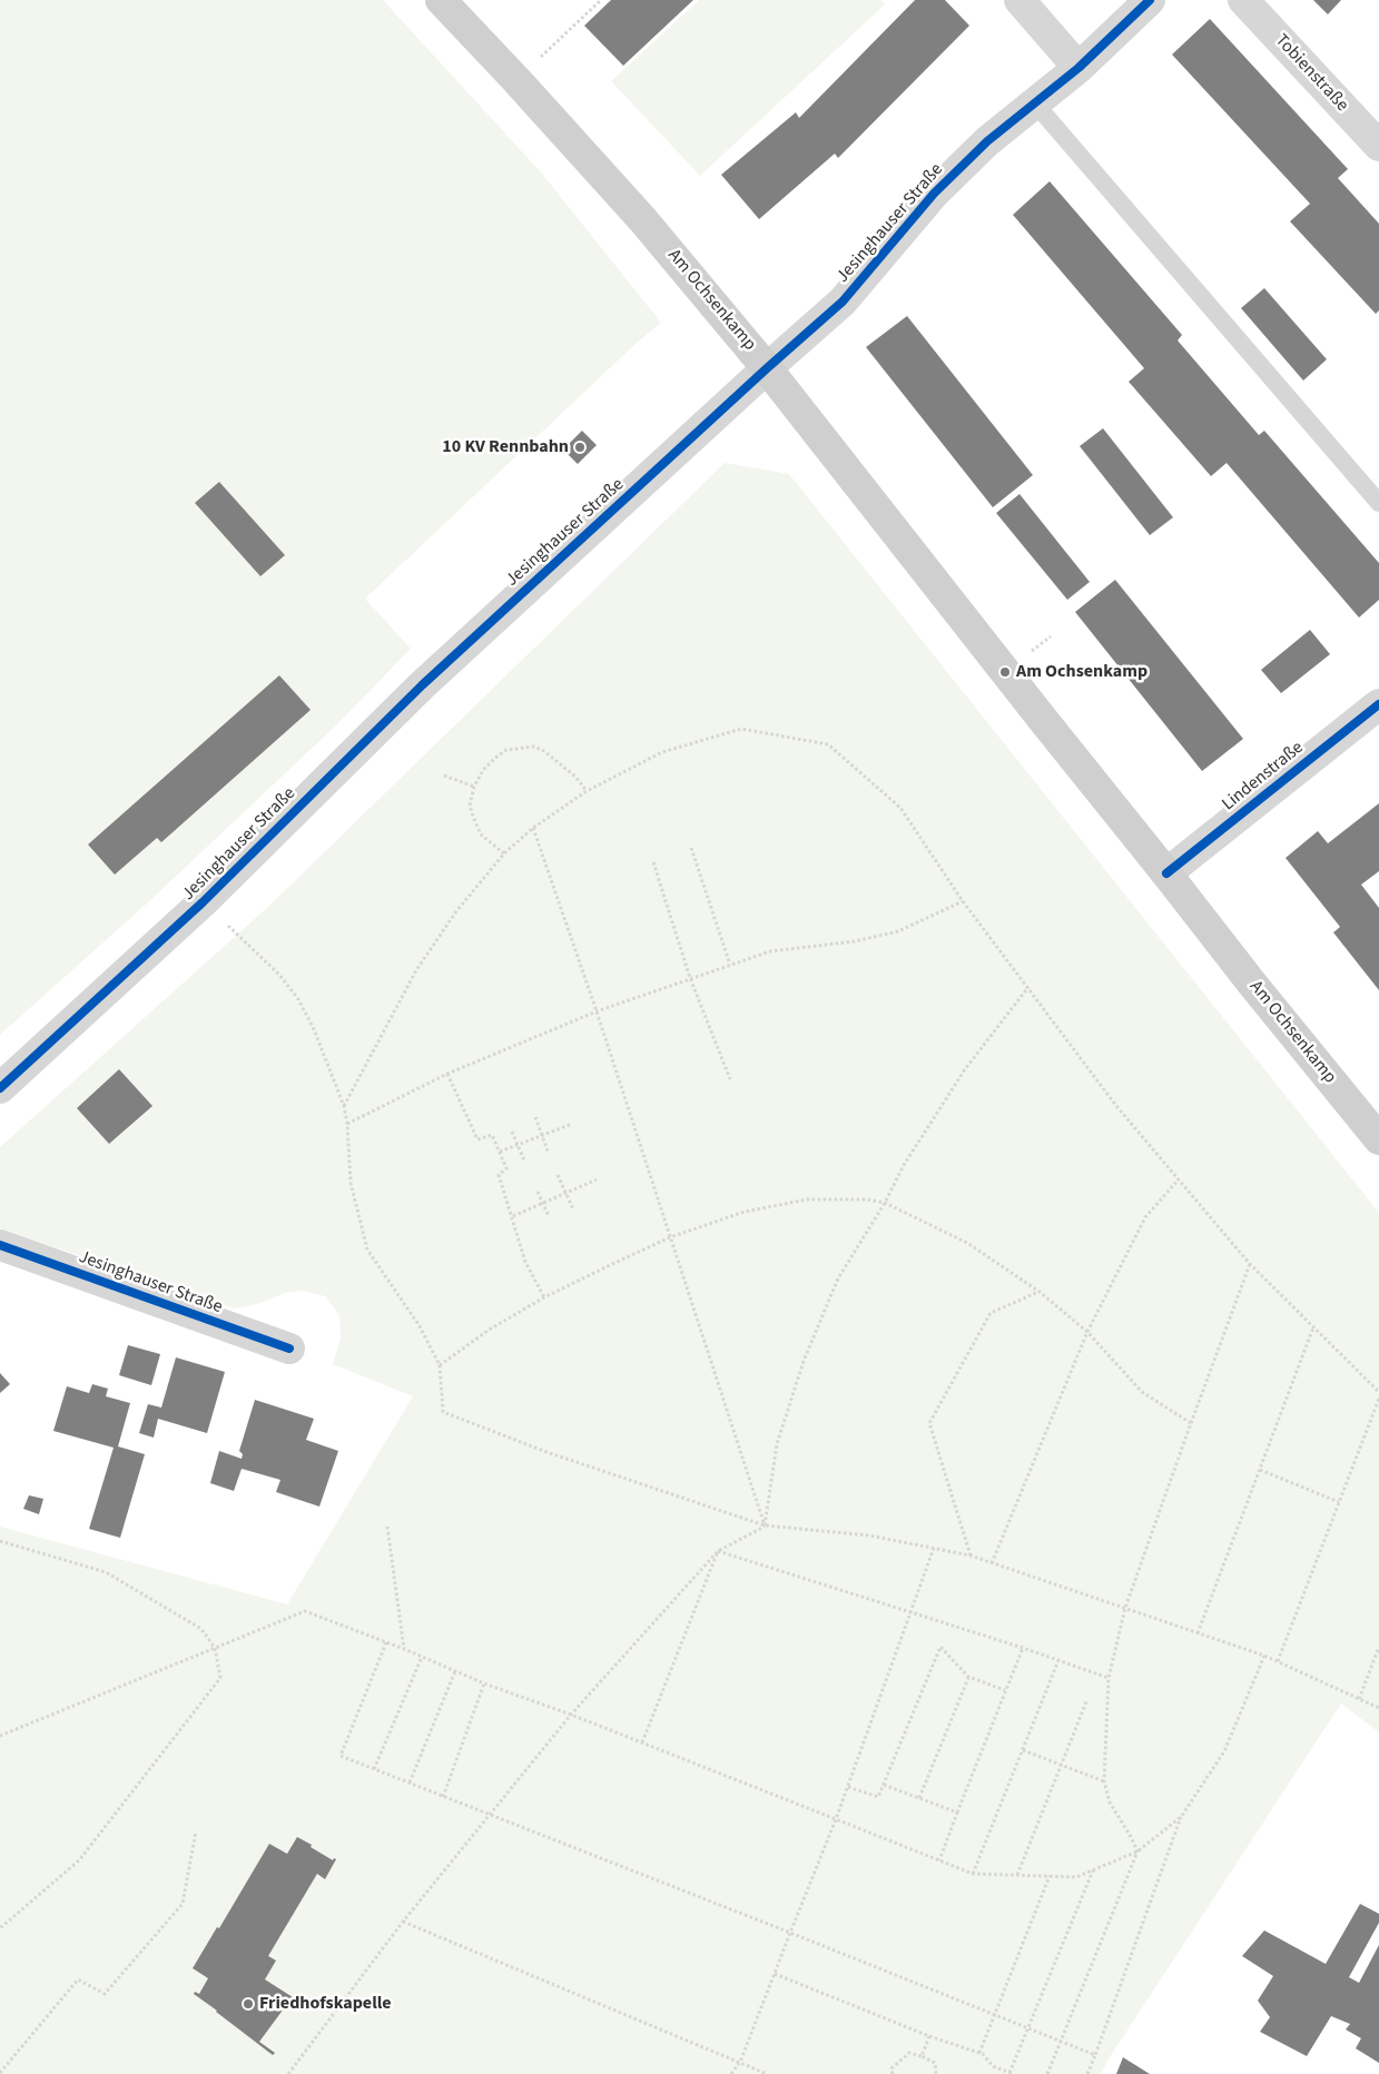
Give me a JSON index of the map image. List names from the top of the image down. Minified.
{"streets":{"main road":["Am Ochsenkamp"],"street":["Tobienstraße","Jesinghauser Straße","Lindenstraße"]},"crossings":[["Jesinghauser Straße","Am Ochsenkamp"],["Am Ochsenkamp","Lindenstraße"]],"places":["10 KV Rennbahn","Am Ochsenkamp","Friedhofskapelle"]}
